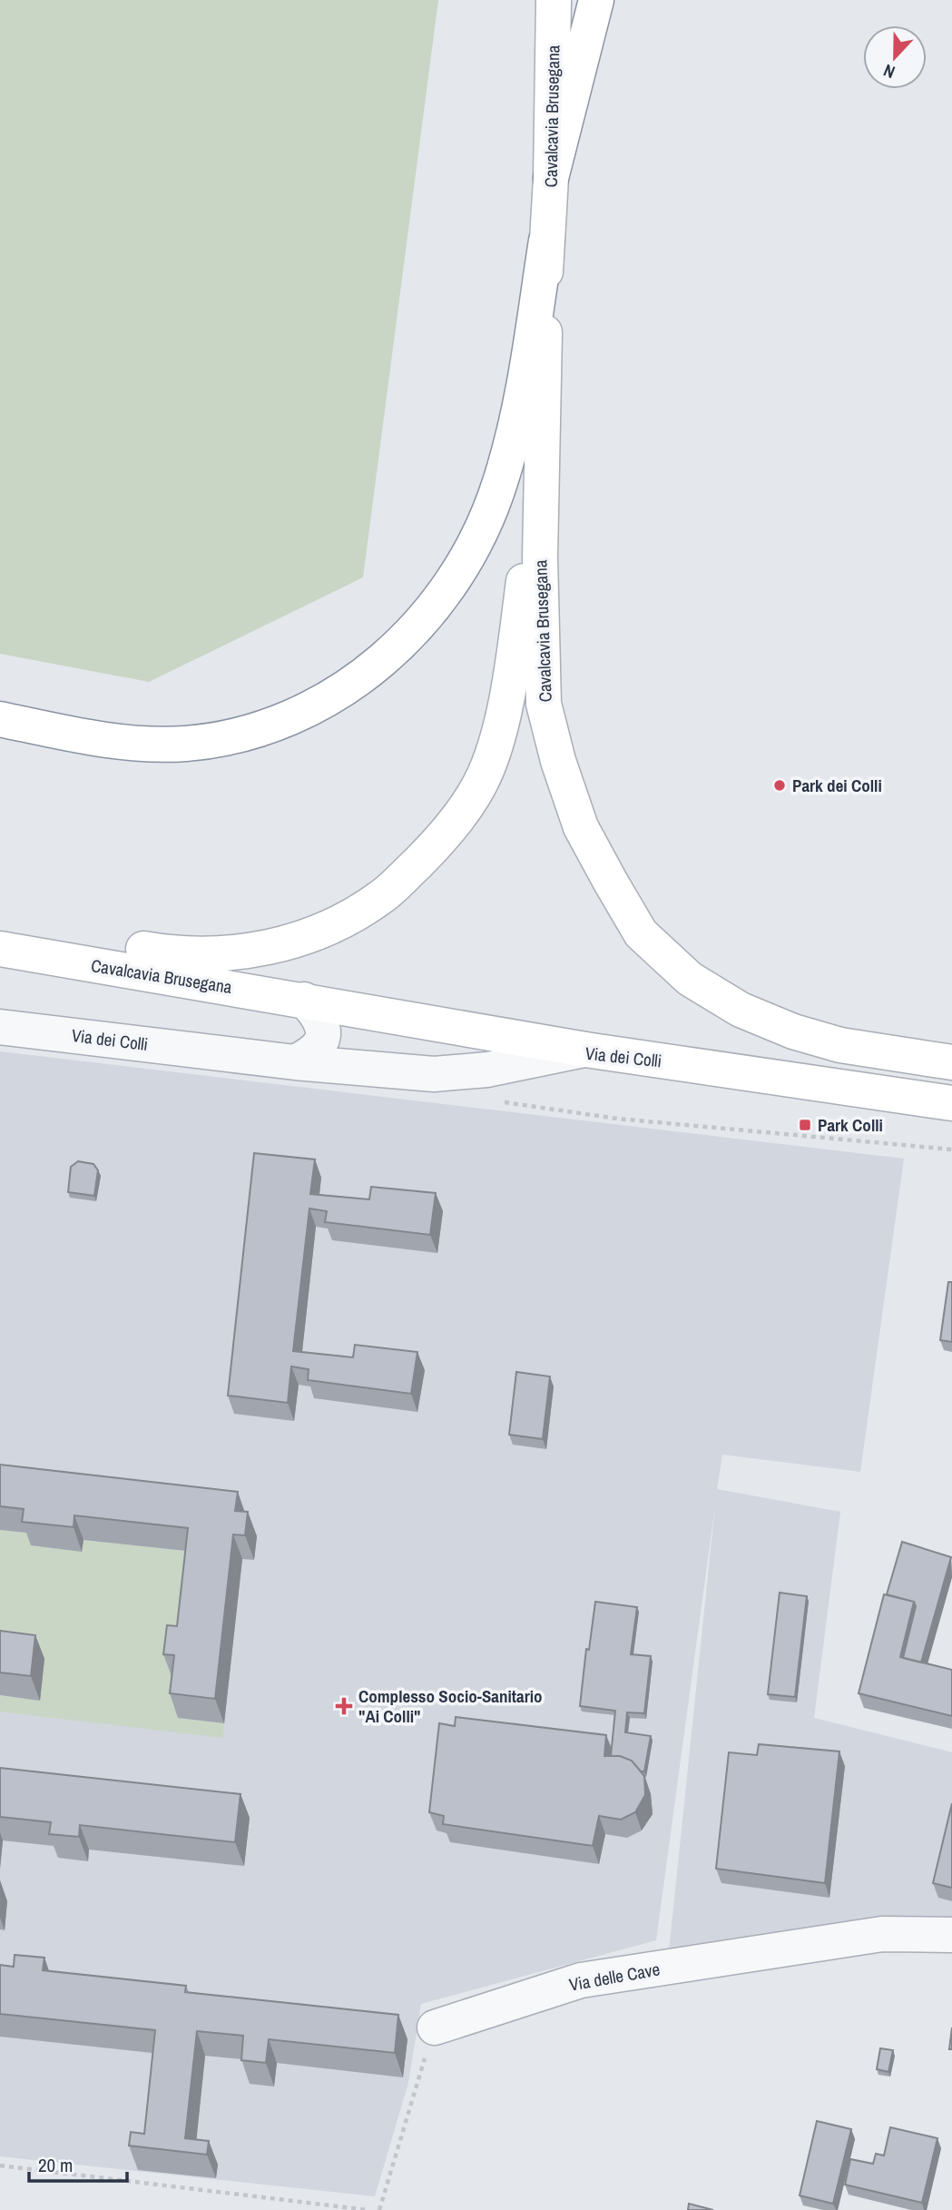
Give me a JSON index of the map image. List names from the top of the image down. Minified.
{"streets":{"main road":["Cavalcavia Brusegana","Via dei Colli"],"street":["Via delle Cave"]},"crossings":[["Cavalcavia Brusegana","Via dei Colli"]],"places":{"other":["Park dei Colli"],"transit":["Park Colli"],"health":["Complesso Socio-Sanitario \"Ai Colli\""]},"scale_bar":"20 m","north":"bottom"}
